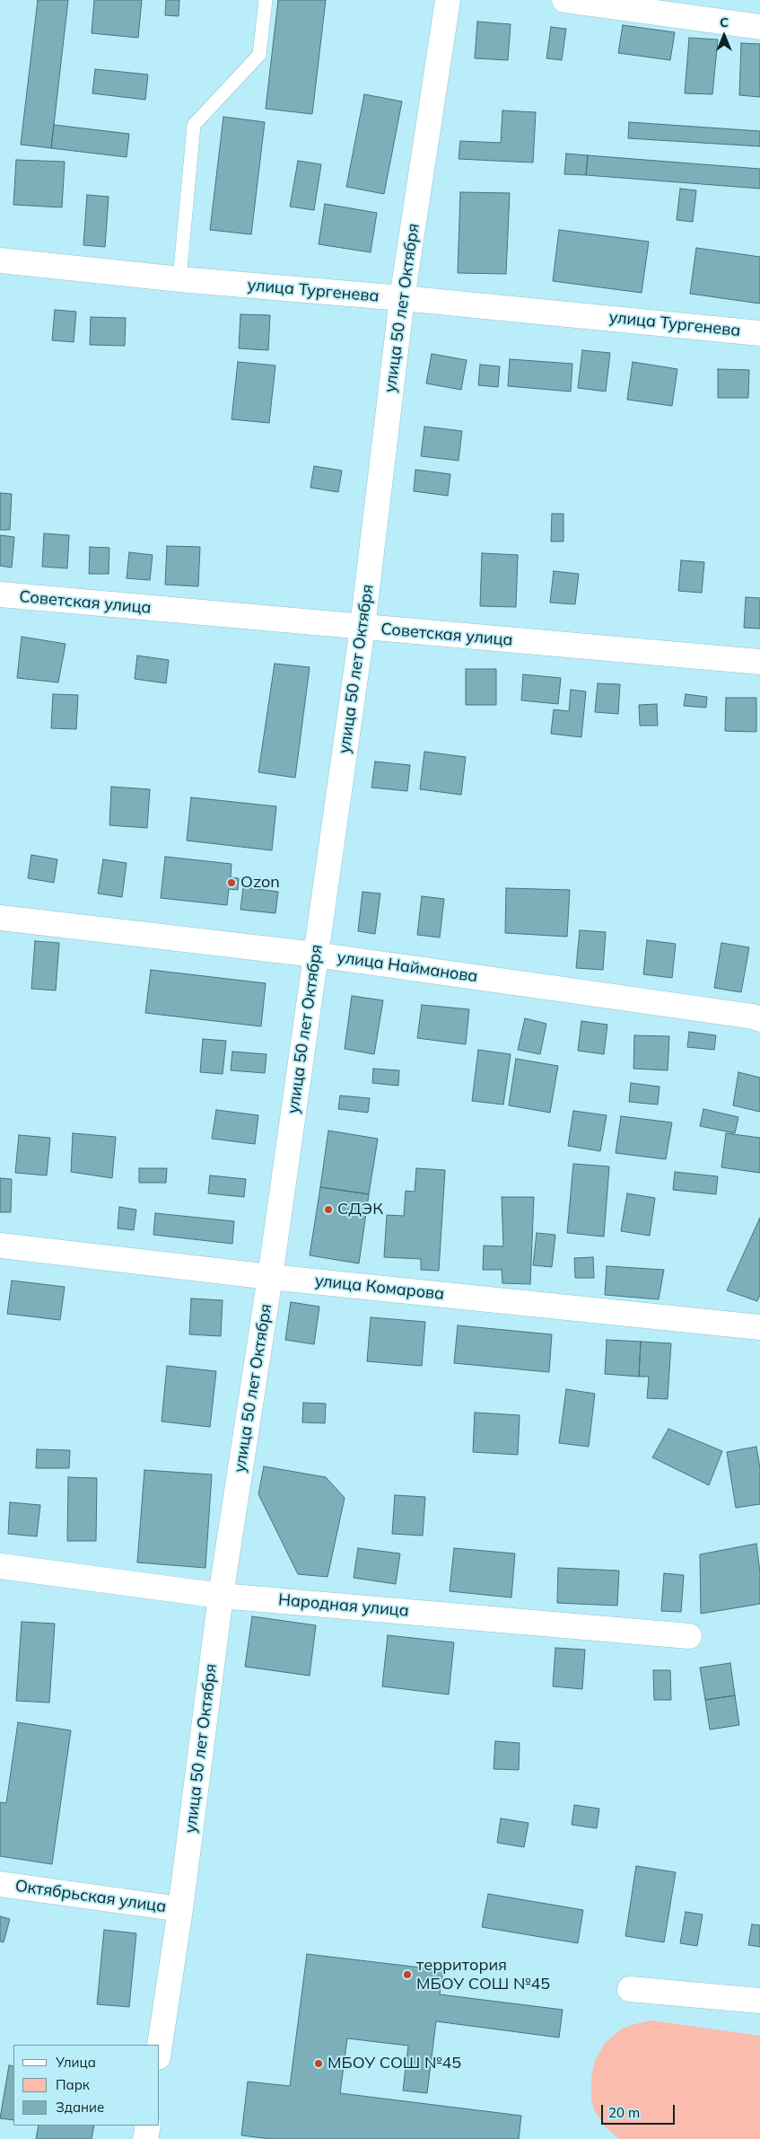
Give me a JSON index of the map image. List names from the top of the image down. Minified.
{"streets":{"street":["улица Тургенева","улица 50 лет Октября","Советская улица","улица Найманова","улица Комарова","Народная улица","Октябрьская улица"]},"crossings":[["улица Тургенева","улица 50 лет Октября"],["улица 50 лет Октября","Советская улица"],["улица 50 лет Октября","улица Найманова"],["улица 50 лет Октября","улица Комарова"],["улица 50 лет Октября","Народная улица"],["улица 50 лет Октября","Октябрьская улица"]],"places":["Ozon","СДЭК","территория МБОУ СОШ №45","МБОУ СОШ №45"],"legend":["Улица","Парк","Здание"],"scale_bar":"20 m","north":"top"}
